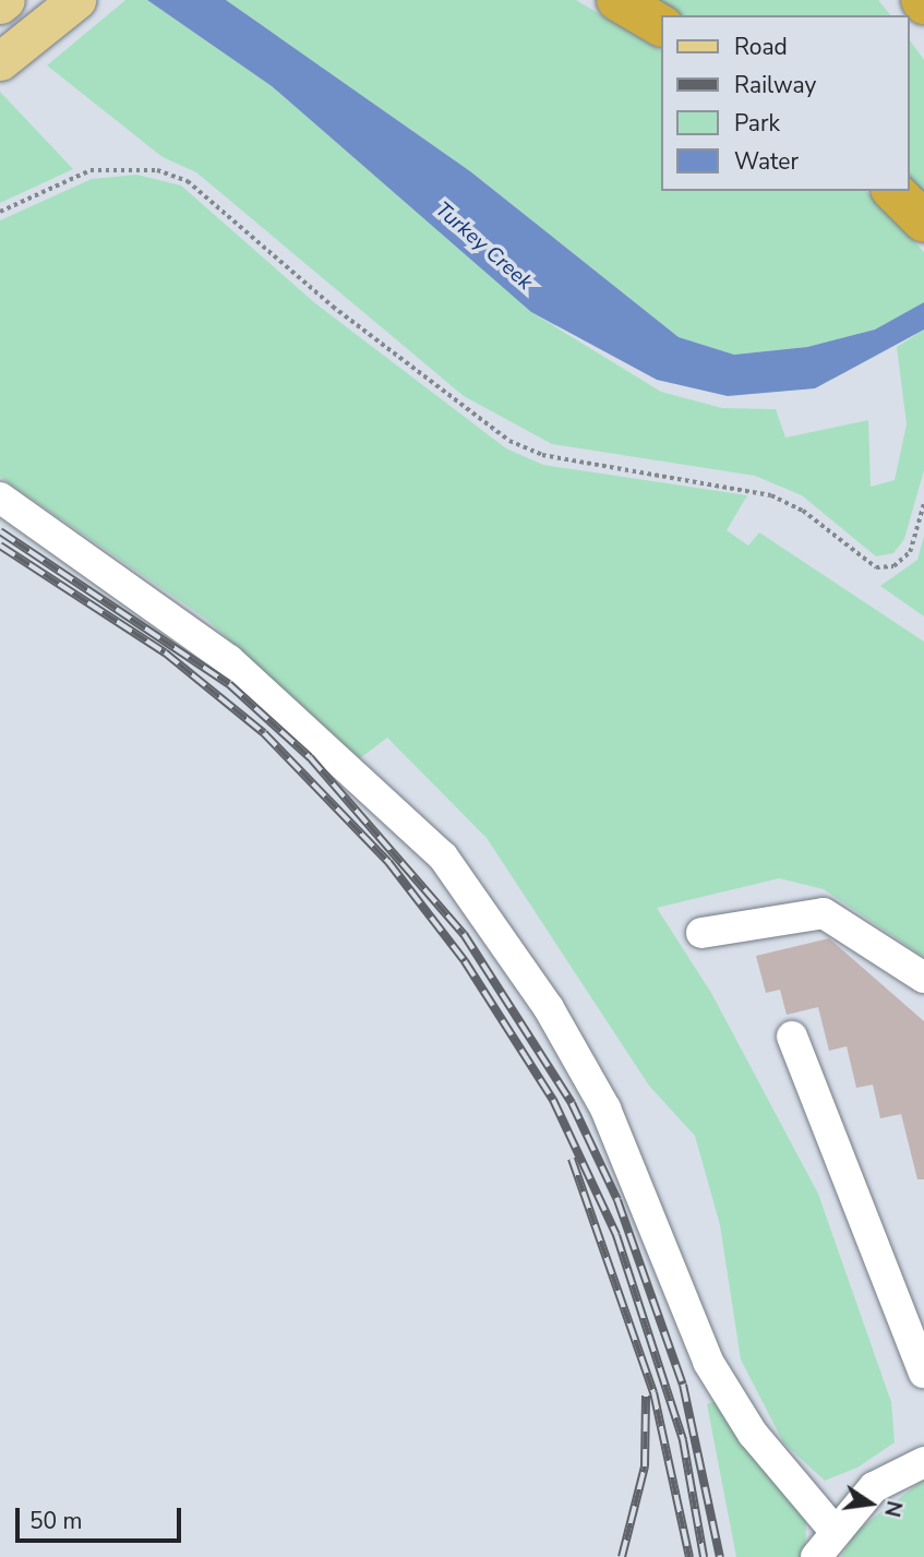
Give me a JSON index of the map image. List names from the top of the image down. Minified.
{"water":["Turkey Creek"],"legend":["Road","Railway","Park","Water"],"scale_bar":"50 m","north":"right"}
